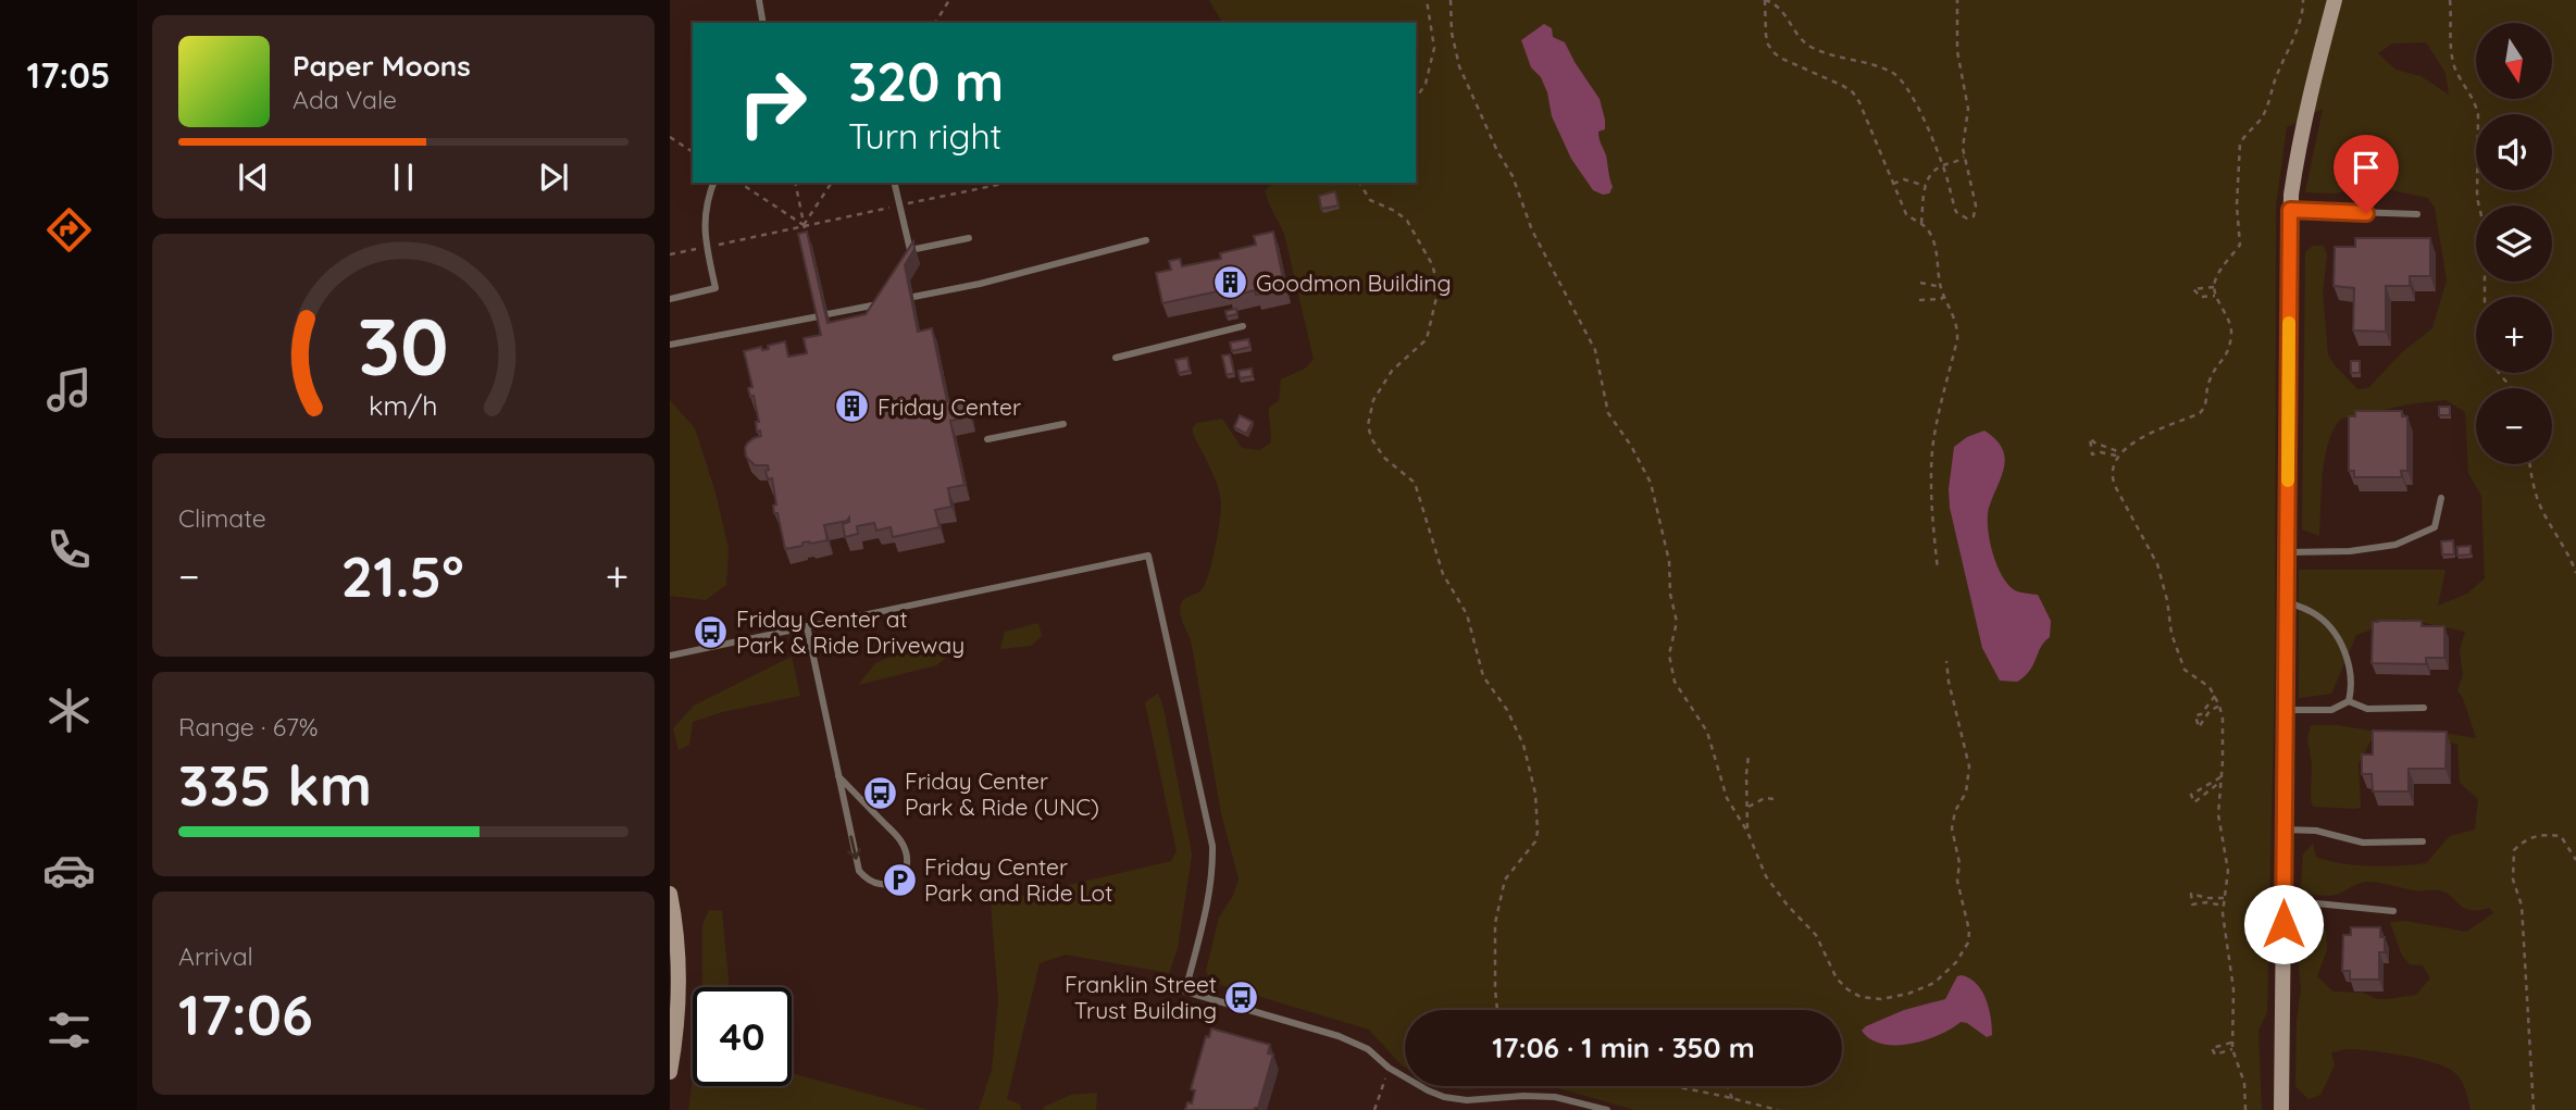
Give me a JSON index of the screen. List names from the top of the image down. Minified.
{"places":{"building":["Goodmon Building","Friday Center"],"bus stop":["Friday Center at Park & Ride Driveway","Friday Center Park & Ride (UNC)","Franklin Street Trust Building"],"parking":["Friday Center Park and Ride Lot"]},"north":"bottom","page":{"tabs":"17:05","map_buttons":["+","−"],"turn":["320 m","Turn right"],"song":["Paper Moons","Ada Vale"],"tile":["Climate",["Range · 67%","335 km"],["Arrival","17:06"]],"heat":["−","21.5°","+"],"limit":"40","trip":"17:06 · 1 min · 350 m","gauge":["30","km/h"]}}
